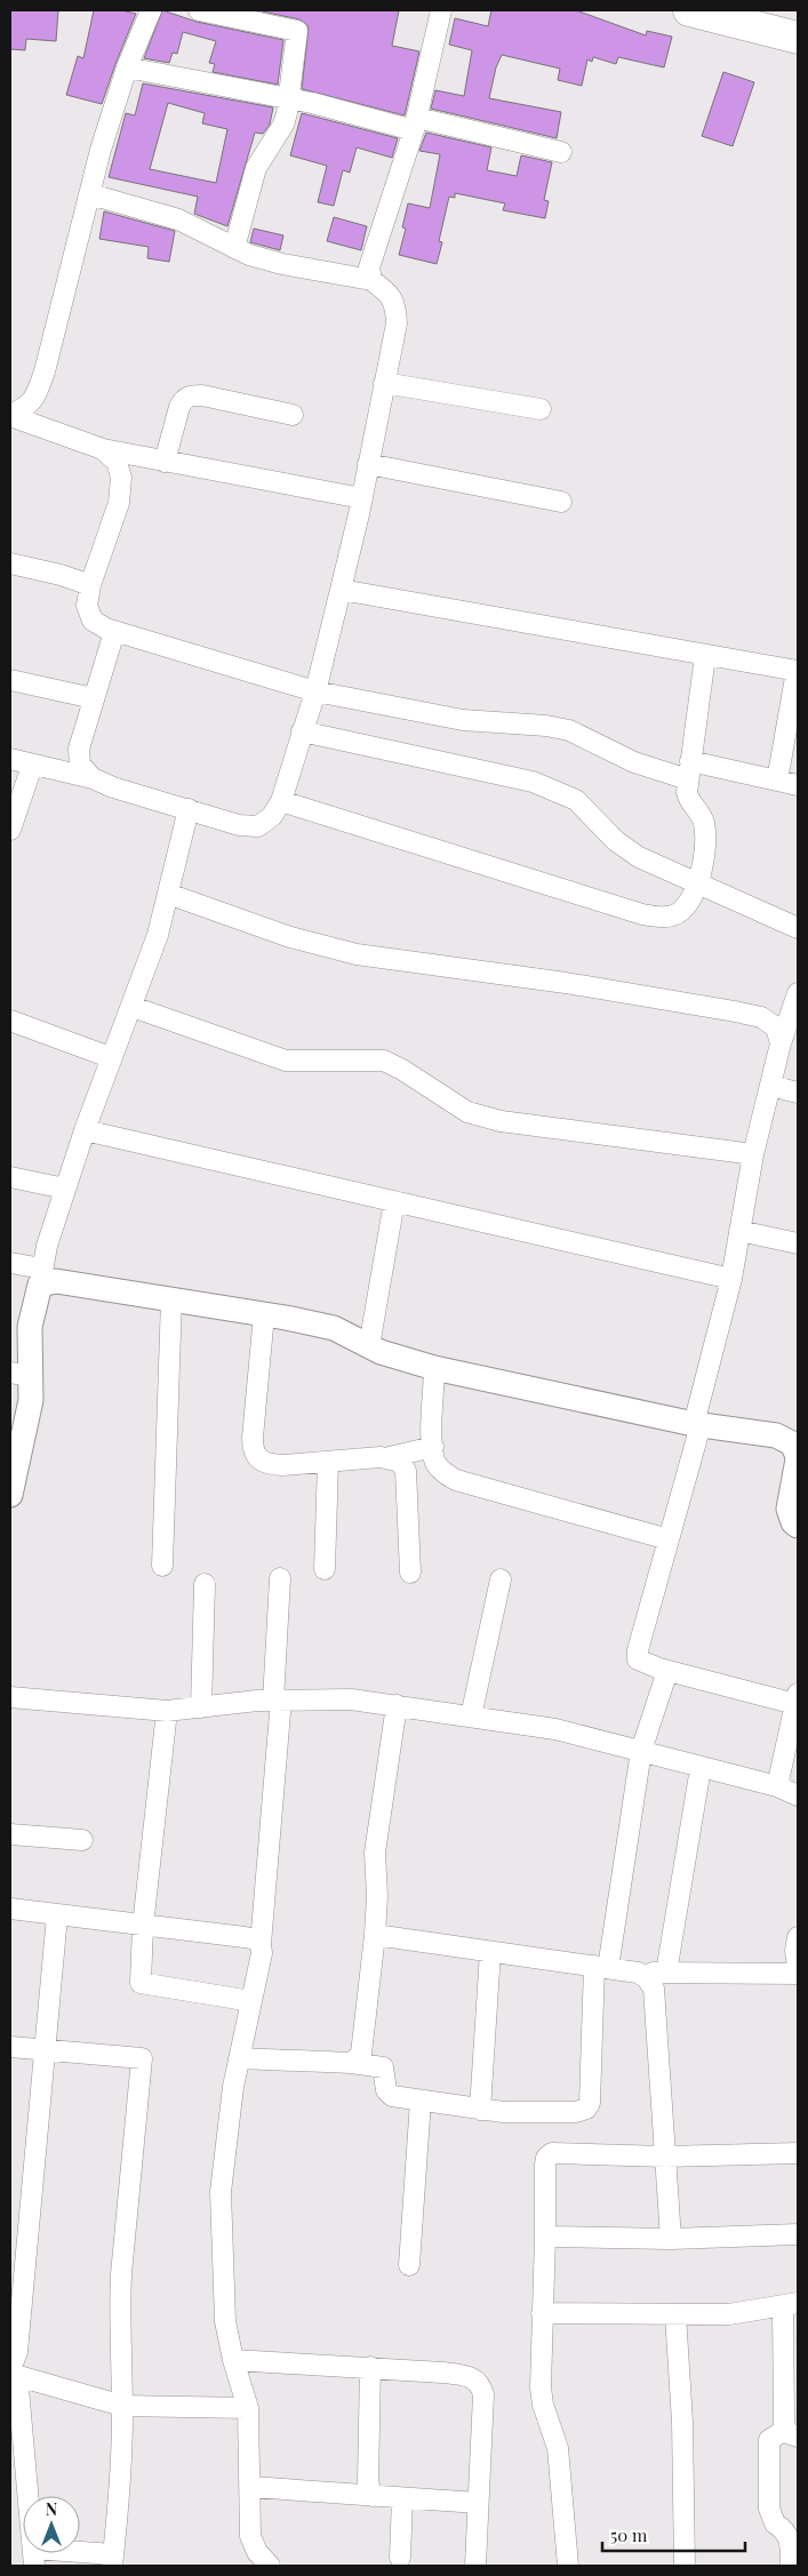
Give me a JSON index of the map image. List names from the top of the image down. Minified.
{"scale_bar":"50 m","north":"top"}
